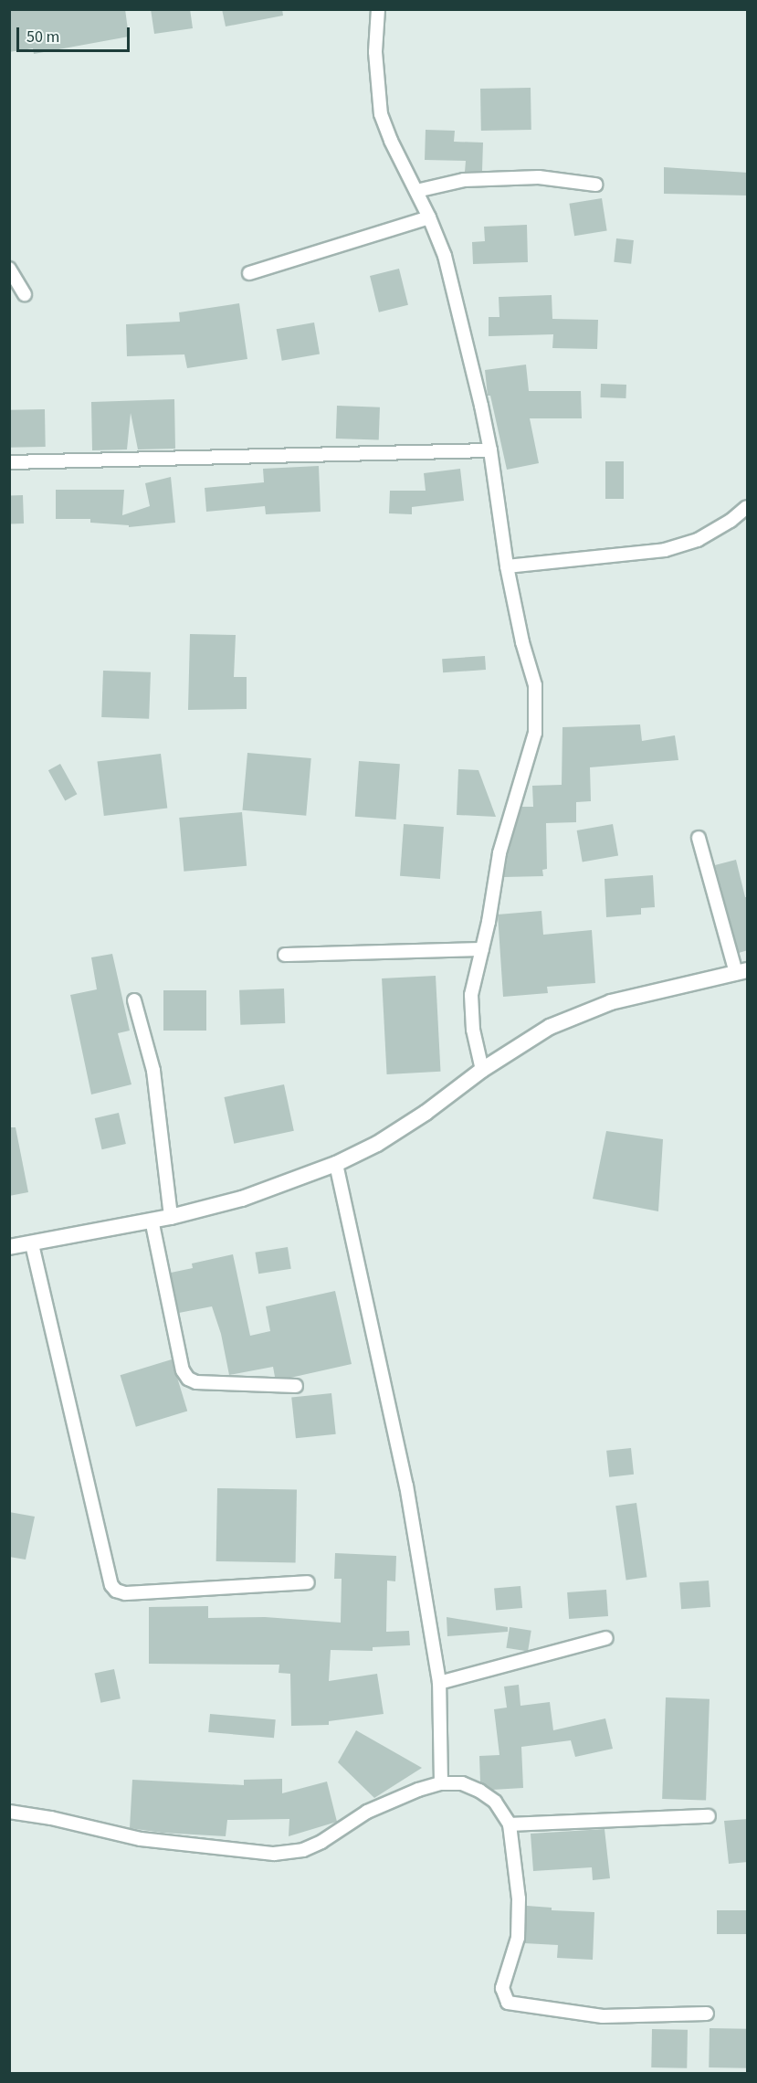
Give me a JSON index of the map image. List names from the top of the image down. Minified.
{"scale_bar":"50 m"}
